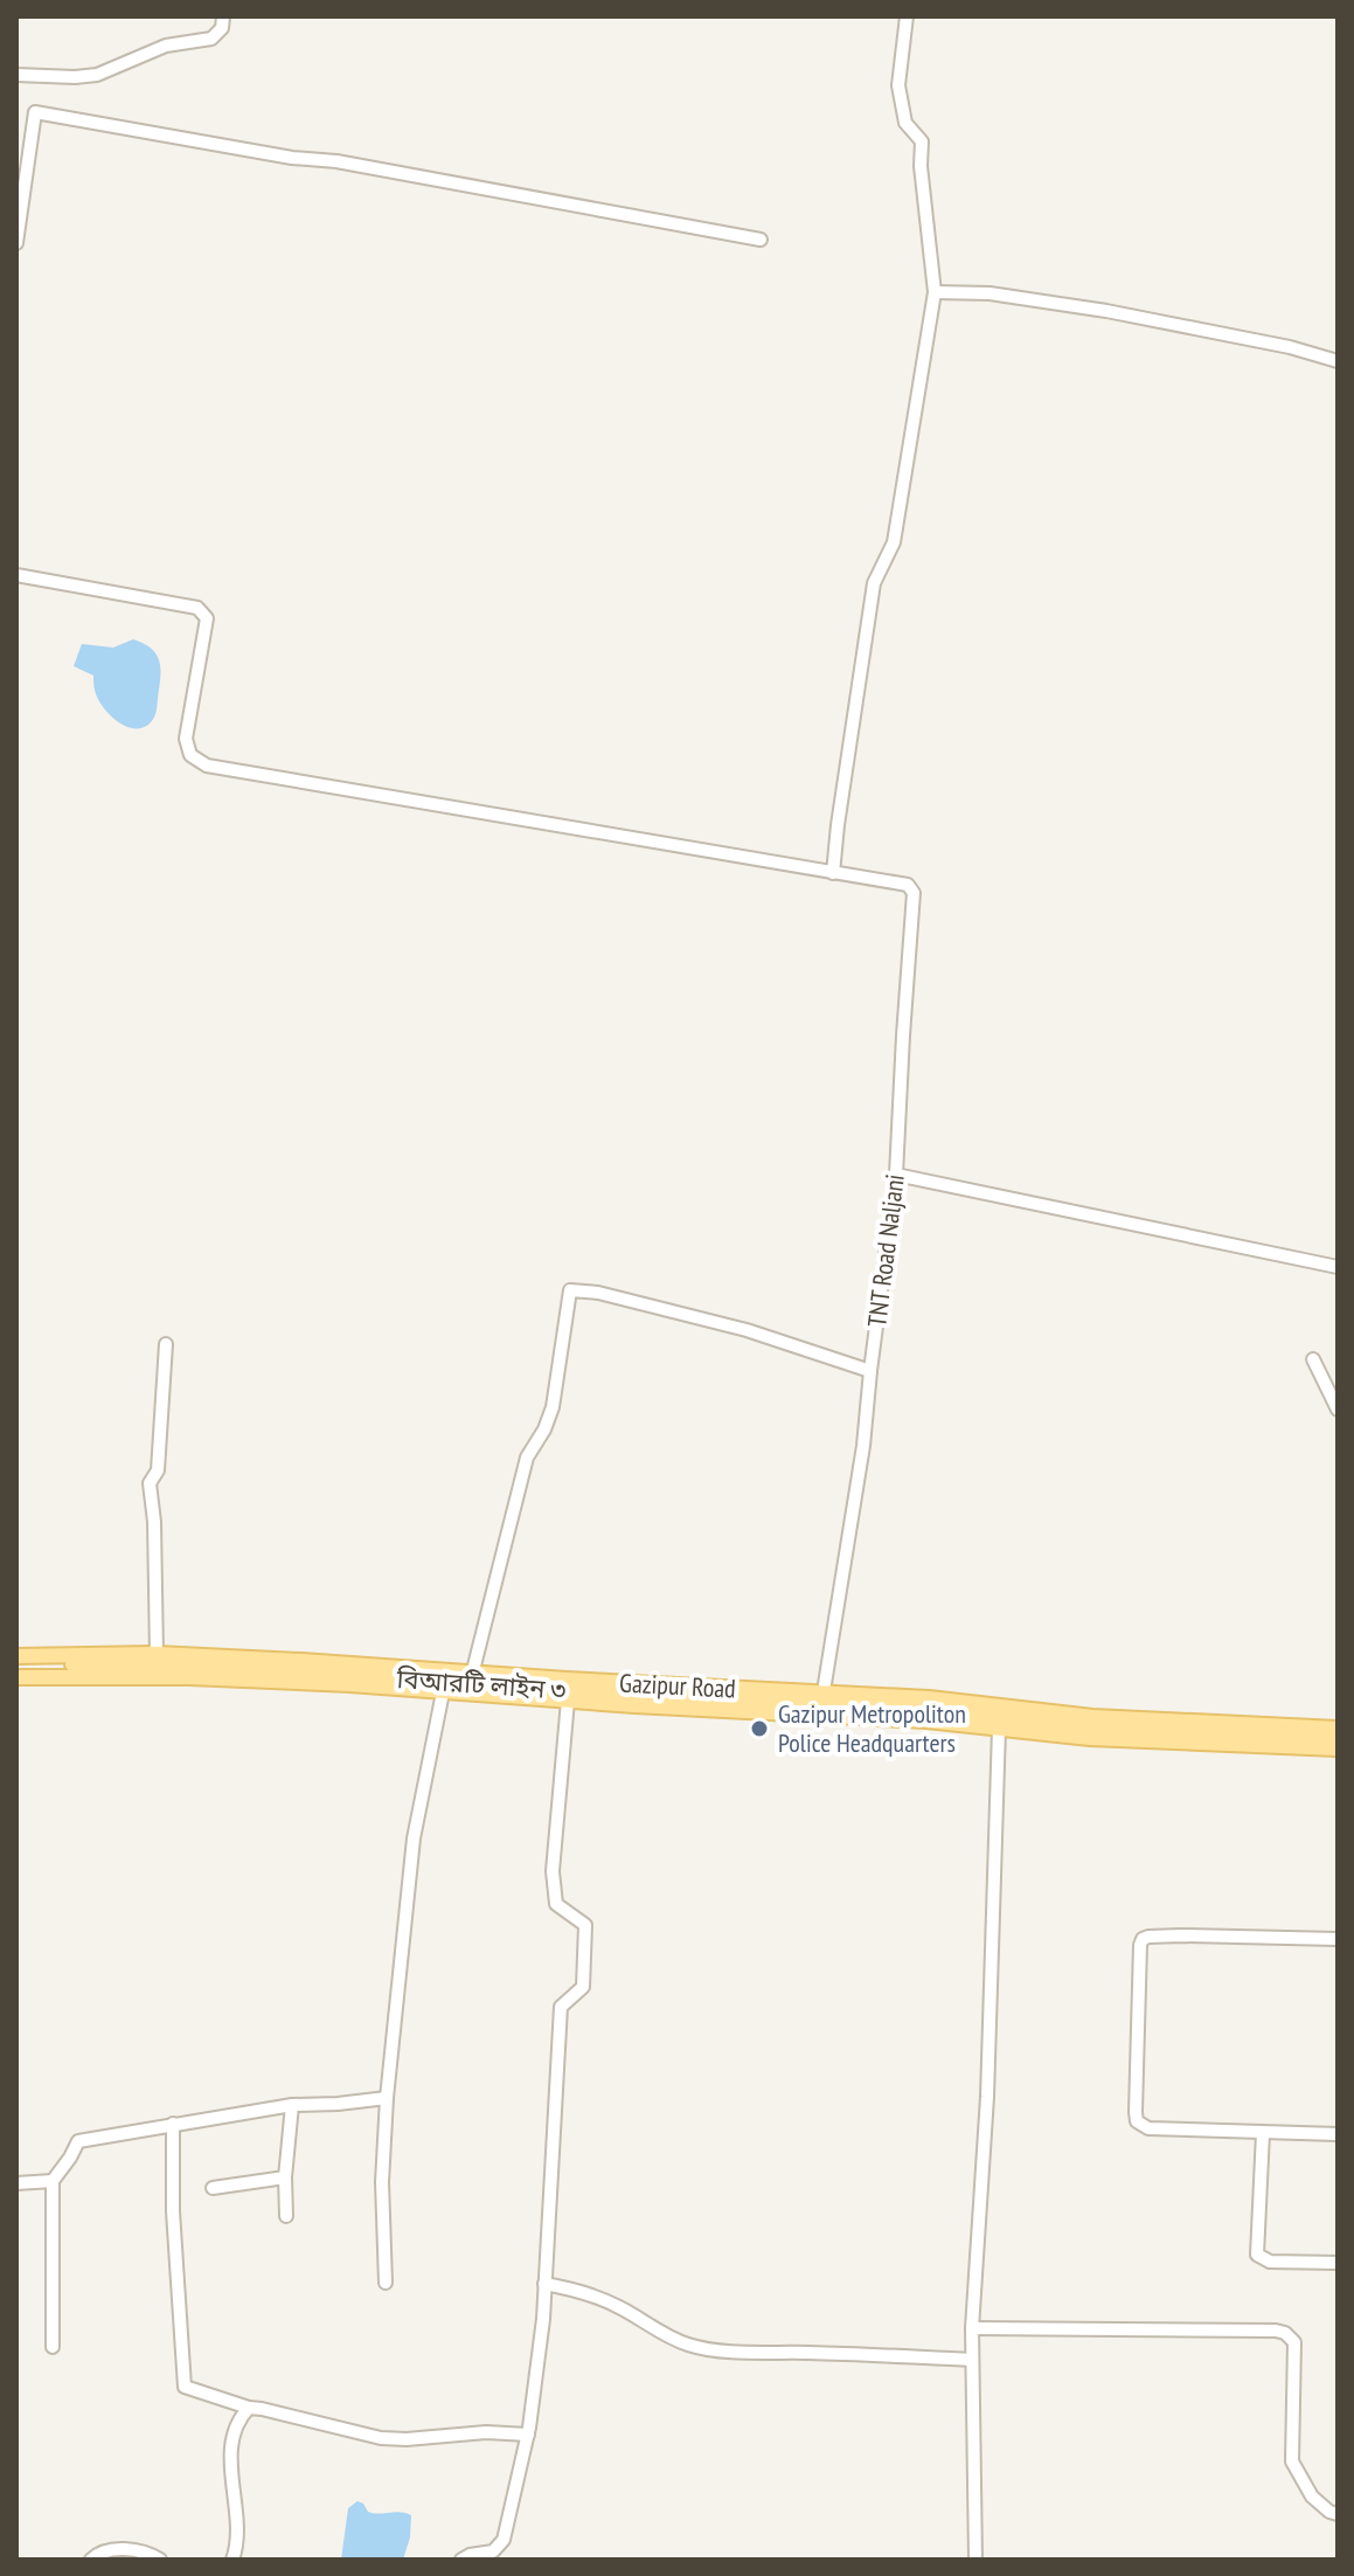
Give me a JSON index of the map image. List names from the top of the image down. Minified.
{"streets":{"main road":["বিআরটি লাইন ৩","Gazipur Road"],"street":["TNT Road Naljani"]},"crossings":[["TNT Road Naljani","Gazipur Road"]],"places":["Gazipur Metropoliton Police Headquarters"]}
